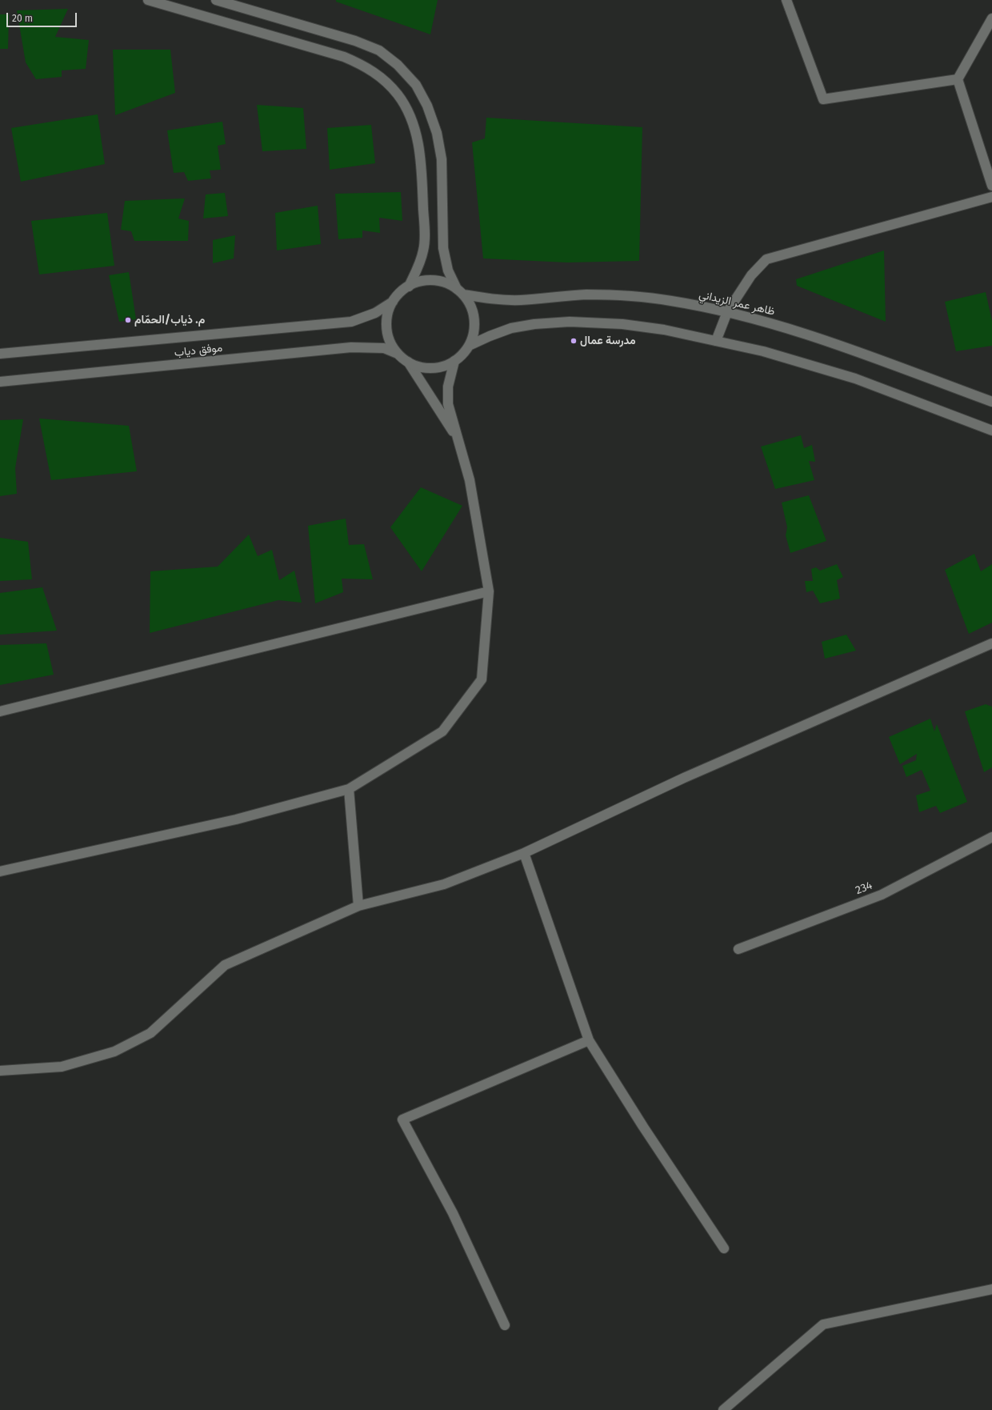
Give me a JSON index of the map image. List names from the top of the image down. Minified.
{"streets":{"street":["ظاهر عمر الزيداني","موفق دياب","234"]},"crossings":[["ظاهر عمر الزيداني","موفق دياب"]],"places":["م. ذياب/الحمّام","مدرسة عمال"],"scale_bar":"20 m"}
